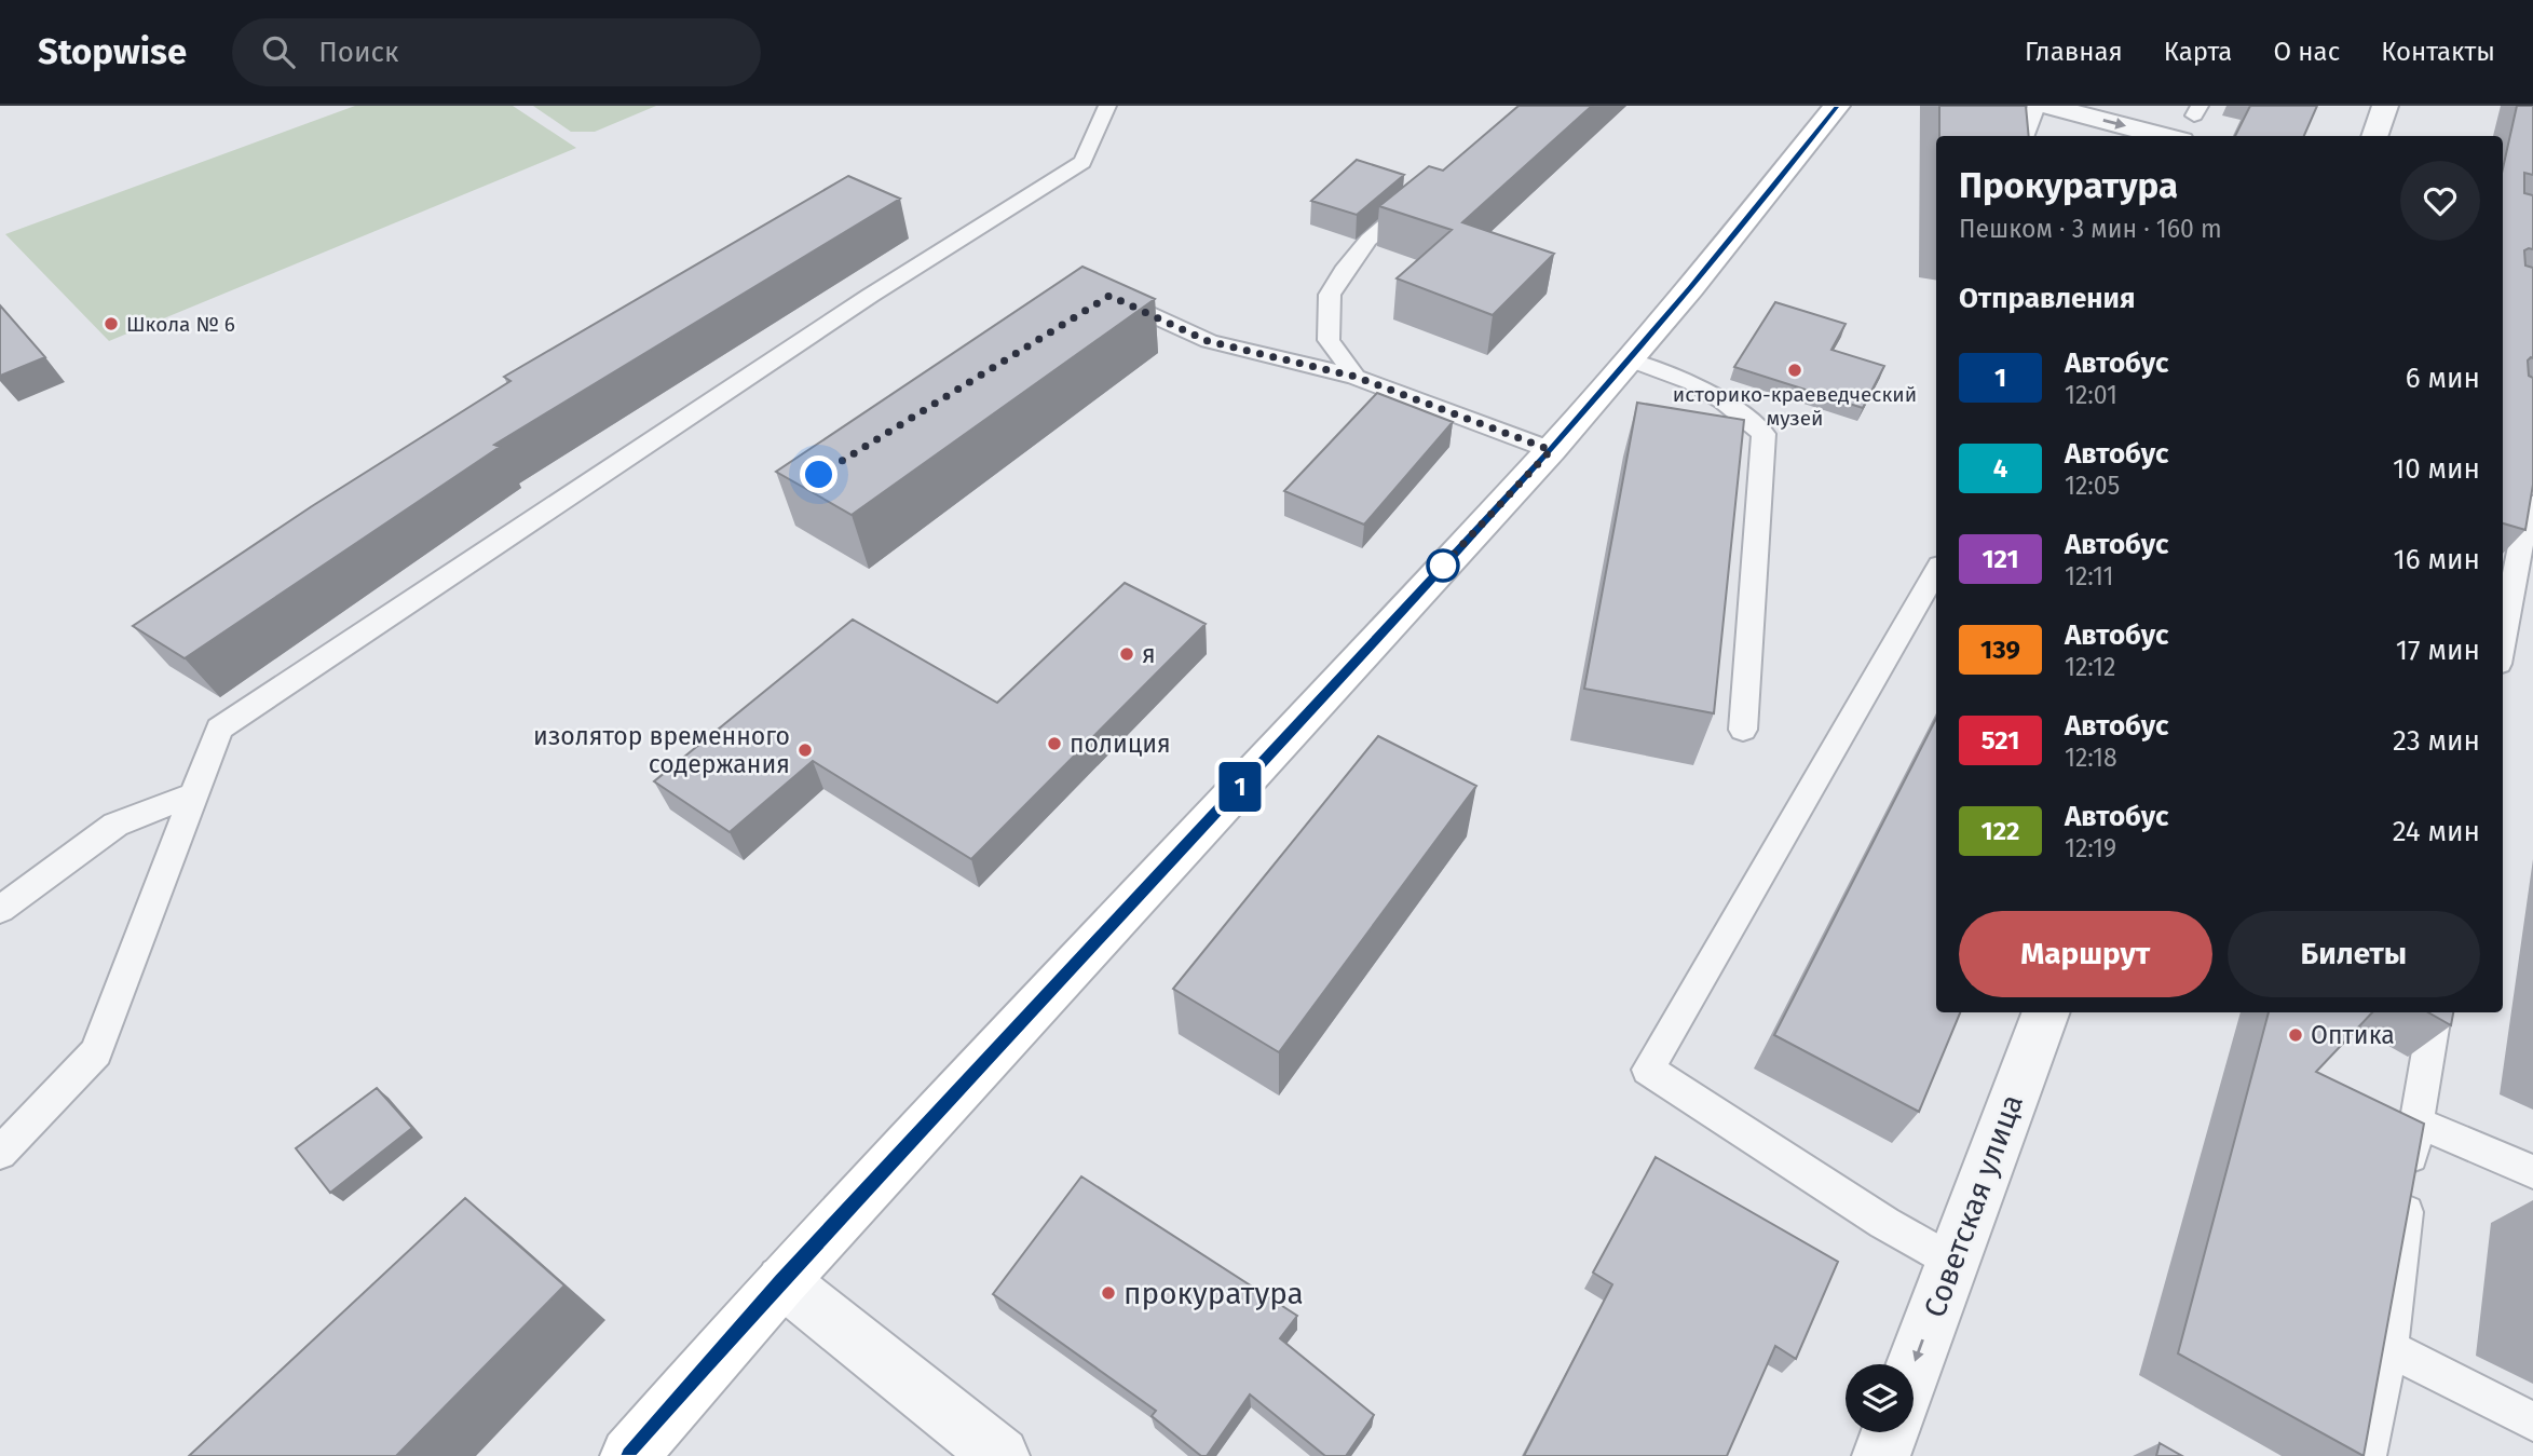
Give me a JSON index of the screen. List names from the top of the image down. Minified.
{"streets":{"street":["Советская улица"]},"places":["Школа № 6","историко-краеведческий музей","я","полиция","изолятор временного содержания","Оптика","прокуратура"],"lines":["bus line 1"],"page":{"header":"Stopwise","search":"Поиск","nav":["Главная","Карта","О нас","Контакты"],"on_map":"1","heading":[["Прокуратура","Пешком · 3 мин · 160 m"],"Отправления"],"list":[{"mark":"1","name":"Автобус","note":"12:01","value":"6 мин"},{"mark":"4","name":"Автобус","note":"12:05","value":"10 мин"},{"mark":"121","name":"Автобус","note":"12:11","value":"16 мин"},{"mark":"139","name":"Автобус","note":"12:12","value":"17 мин"},{"mark":"521","name":"Автобус","note":"12:18","value":"23 мин"},{"mark":"122","name":"Автобус","note":"12:19","value":"24 мин"}],"buttons":["Маршрут","Билеты"]}}
